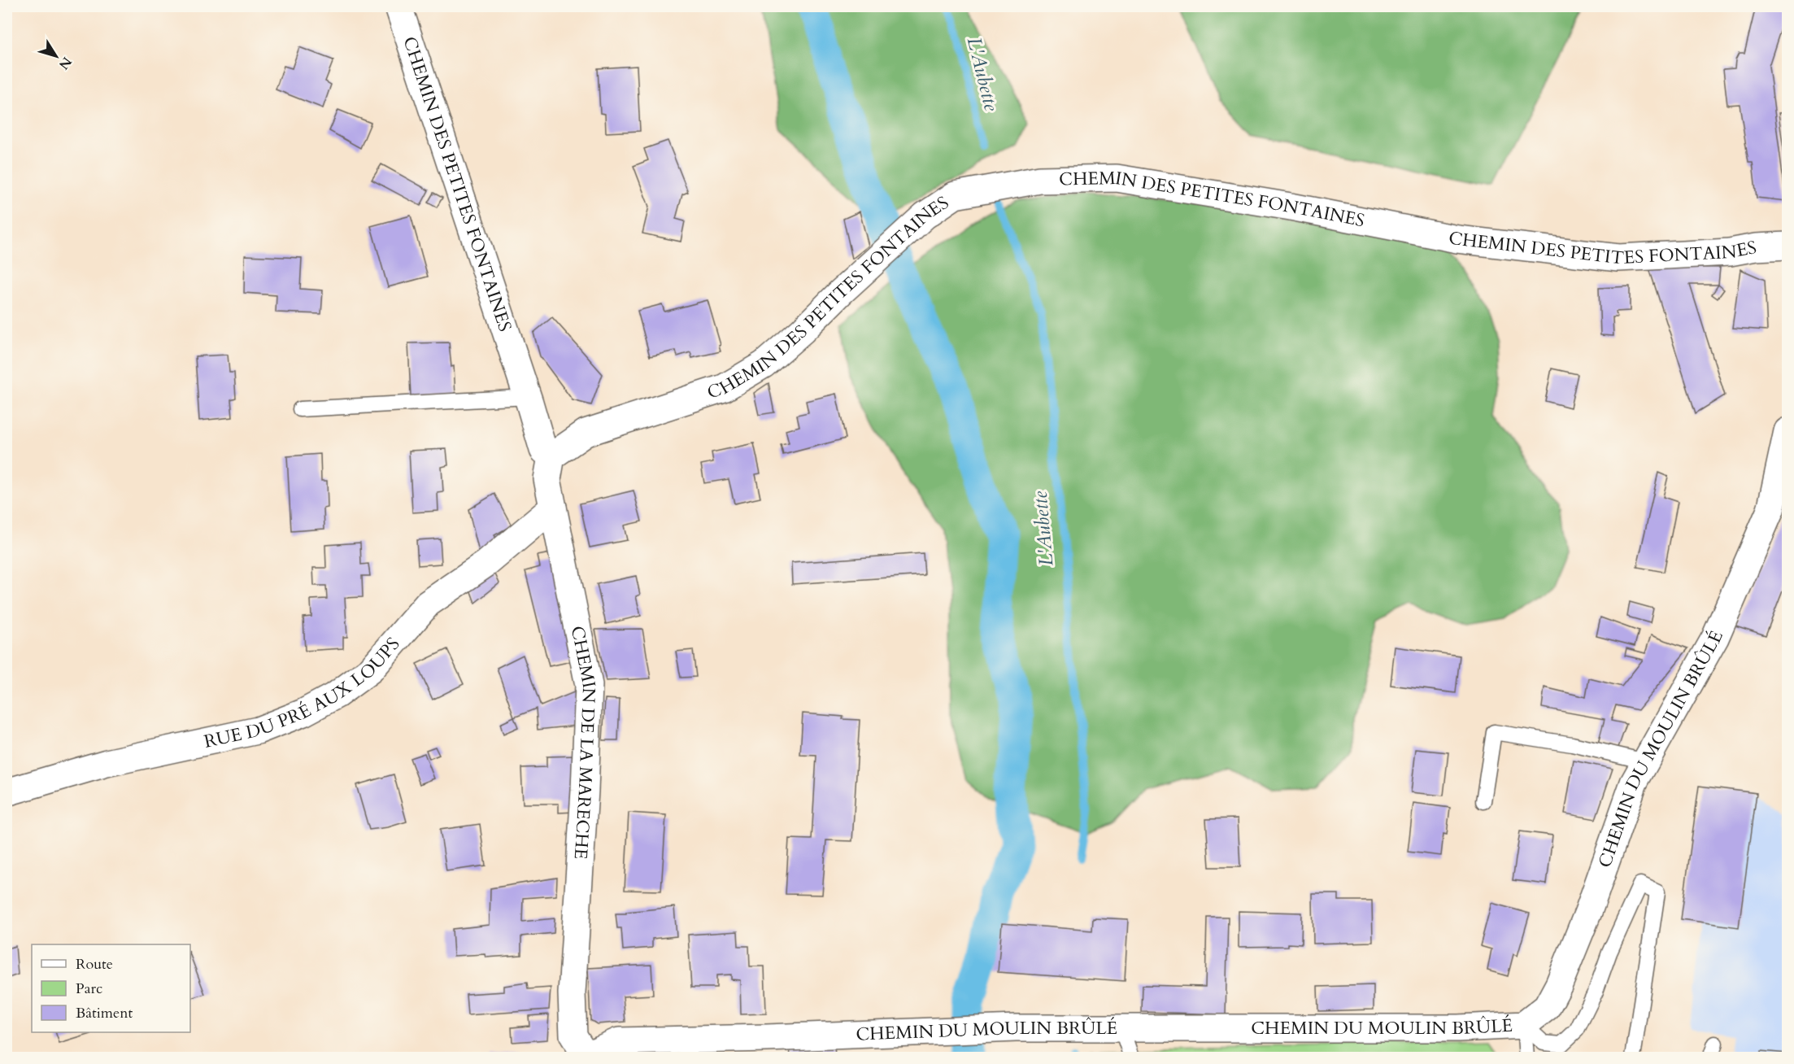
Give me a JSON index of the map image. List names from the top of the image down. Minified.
{"streets":{"street":["CHEMIN DES PETITES FONTAINES","RUE DU PRÉ AUX LOUPS","CHEMIN DE LA MARECHE","CHEMIN DU MOULIN BRÛLÉ"]},"crossings":[["CHEMIN DES PETITES FONTAINES","CHEMIN DE LA MARECHE"],["RUE DU PRÉ AUX LOUPS","CHEMIN DE LA MARECHE"],["CHEMIN DE LA MARECHE","CHEMIN DU MOULIN BRÛLÉ"]],"water":["L'Aubette"],"legend":["Route","Parc","Bâtiment"],"north":"bottom right"}
